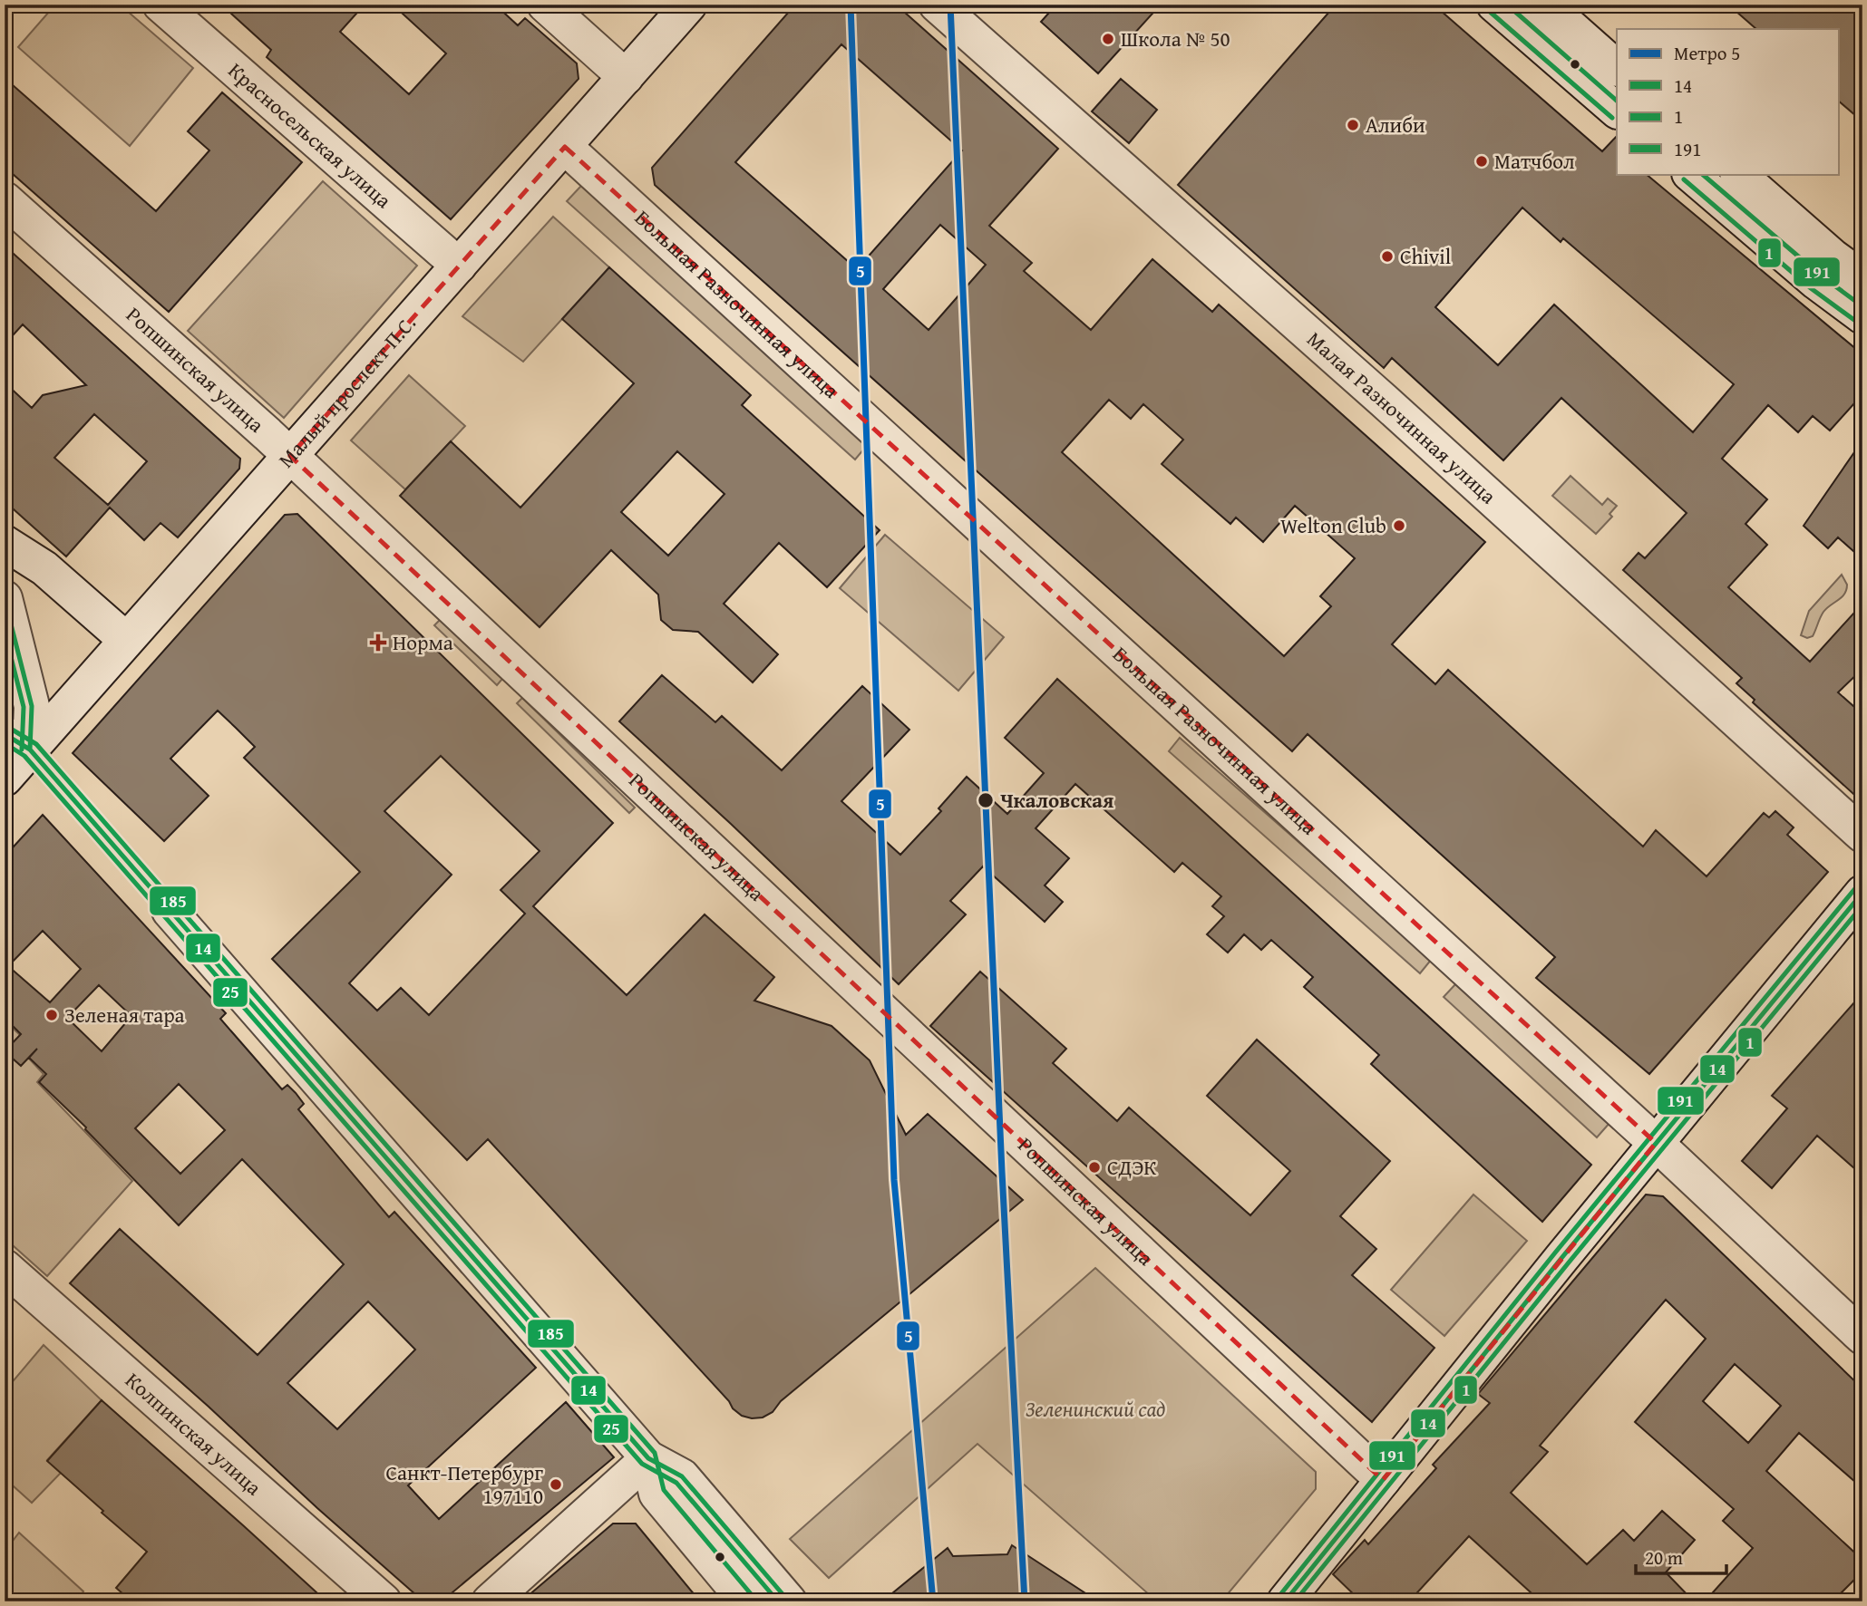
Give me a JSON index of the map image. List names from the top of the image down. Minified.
{"streets":{"street":["Красносельская улица","Большая Разночинная улица","Ропшинская улица","Малый проспект П.С.","Малая Разночинная улица","Колпинская улица"]},"crossings":[["Красносельская улица","Малый проспект П.С."],["Большая Разночинная улица","Малый проспект П.С."],["Ропшинская улица","Малый проспект П.С."]],"parks":["Зеленинский сад"],"places":{"other":["Школа № 50","Алиби","Матчбол","Chivil","Welton Club","Чкаловская","Зеленая тара","СДЭК","Санкт-Петербург 197110"],"health":["Норма"]},"lines":["metro line 5","transit line 191","transit line 1","transit line 14","transit line 25","transit line 185"],"legend":["Метро 5","14","1","191"],"scale_bar":"20 m"}
